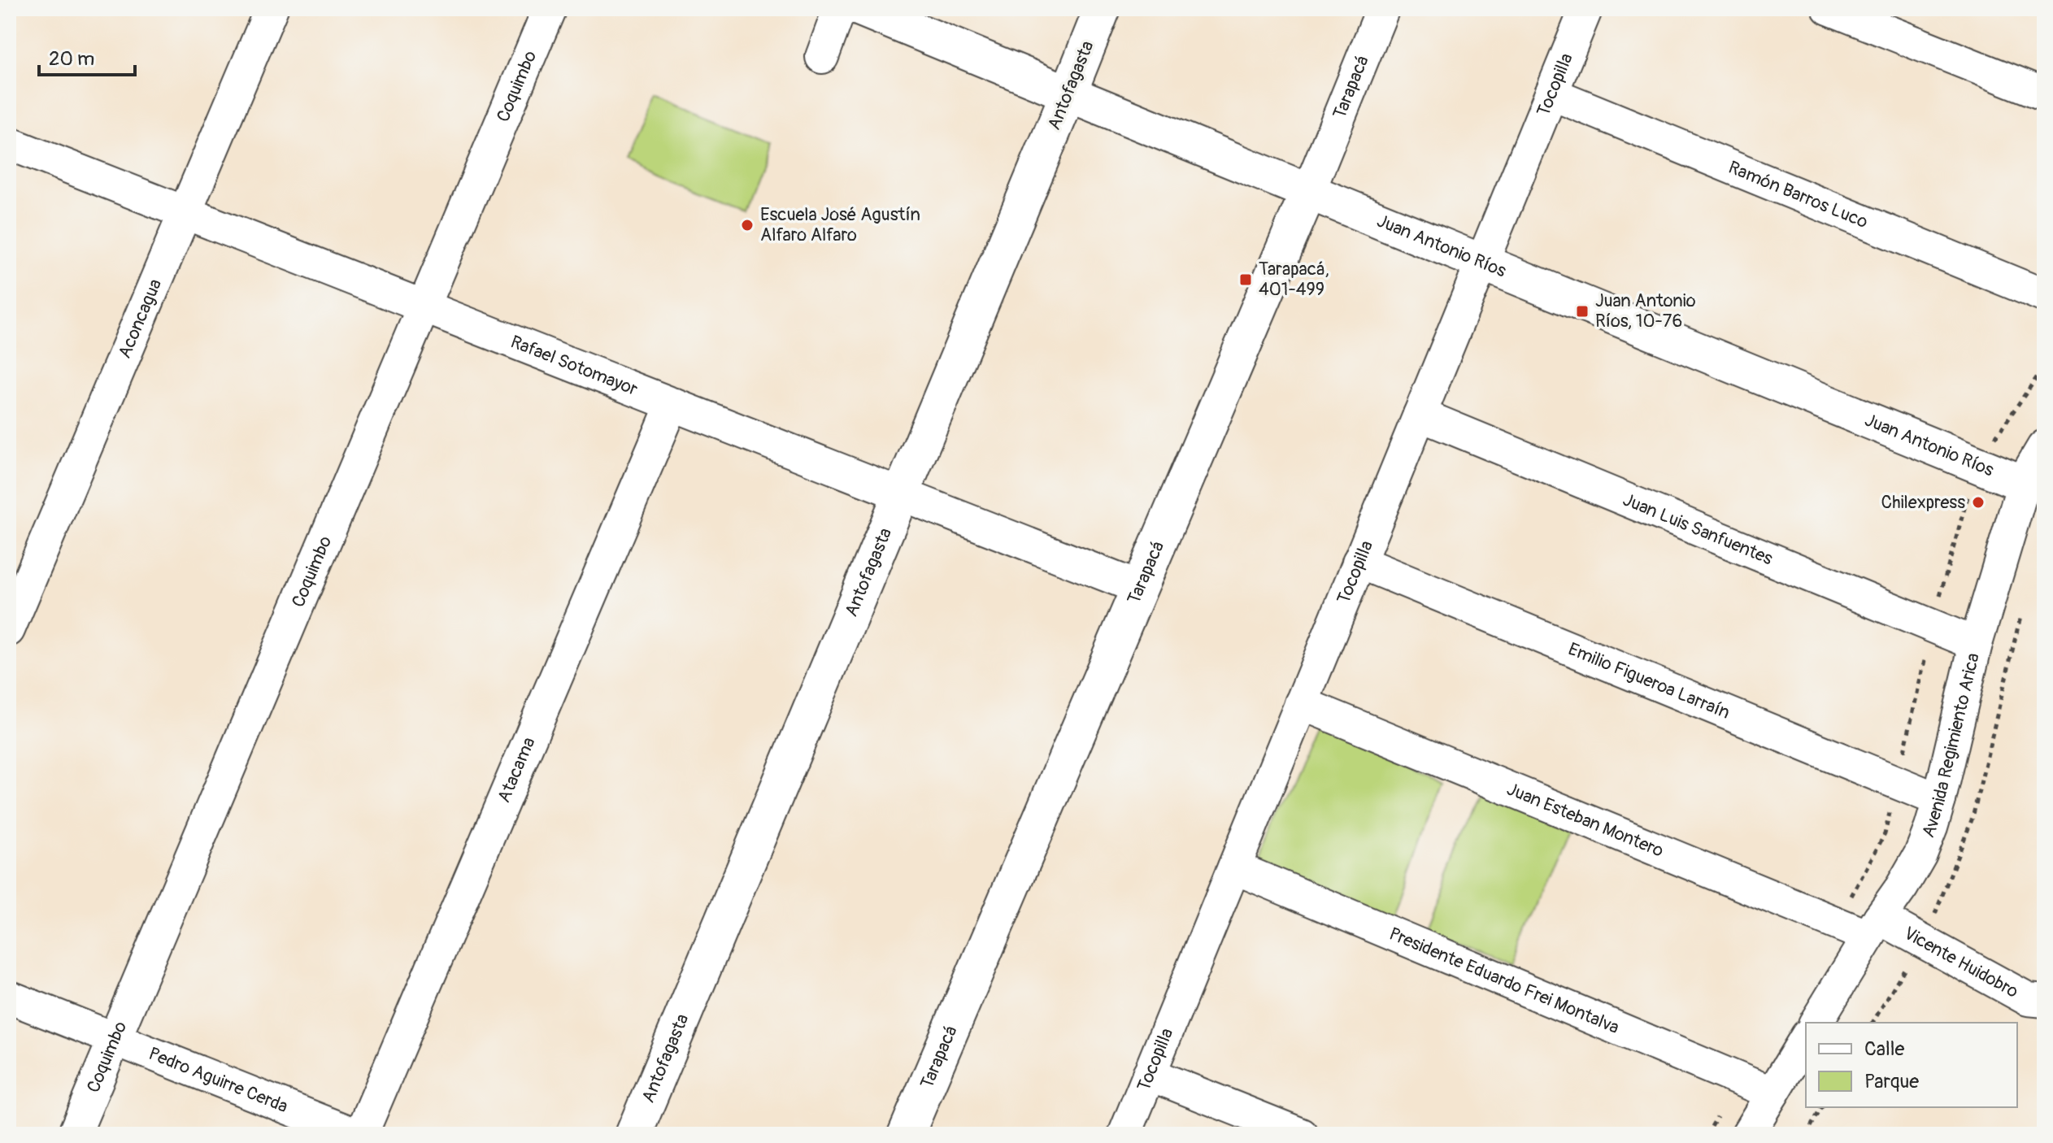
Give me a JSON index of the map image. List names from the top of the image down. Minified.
{"streets":{"main road":["Antofagasta","Tarapacá","Juan Antonio Ríos","Avenida Regimiento Arica"],"street":["Tocopilla","Coquimbo","Ramón Barros Luco","Aconcagua","Rafael Sotomayor","Juan Luis Sanfuentes","Emilio Figueroa Larraín","Atacama","Juan Esteban Montero","Vicente Huidobro","Presidente Eduardo Frei Montalva","Pedro Aguirre Cerda"]},"crossings":[["Tocopilla","Ramón Barros Luco"],["Tocopilla","Juan Antonio Ríos"],["Tocopilla","Juan Luis Sanfuentes"],["Tocopilla","Emilio Figueroa Larraín"],["Tocopilla","Juan Esteban Montero"],["Tocopilla","Presidente Eduardo Frei Montalva"],["Antofagasta","Juan Antonio Ríos"],["Antofagasta","Rafael Sotomayor"],["Coquimbo","Rafael Sotomayor"],["Coquimbo","Pedro Aguirre Cerda"],["Tarapacá","Juan Antonio Ríos"],["Tarapacá","Rafael Sotomayor"],["Juan Antonio Ríos","Avenida Regimiento Arica"],["Aconcagua","Rafael Sotomayor"],["Rafael Sotomayor","Atacama"],["Juan Luis Sanfuentes","Avenida Regimiento Arica"],["Emilio Figueroa Larraín","Avenida Regimiento Arica"],["Avenida Regimiento Arica","Juan Esteban Montero"],["Avenida Regimiento Arica","Vicente Huidobro"],["Atacama","Pedro Aguirre Cerda"],["Juan Esteban Montero","Vicente Huidobro"]],"places":{"other":["Escuela José Agustín Alfaro Alfaro","Chilexpress"],"transit":["Tarapacá, 401-499","Juan Antonio Ríos, 10-76"]},"legend":["Calle","Parque"],"scale_bar":"20 m"}
